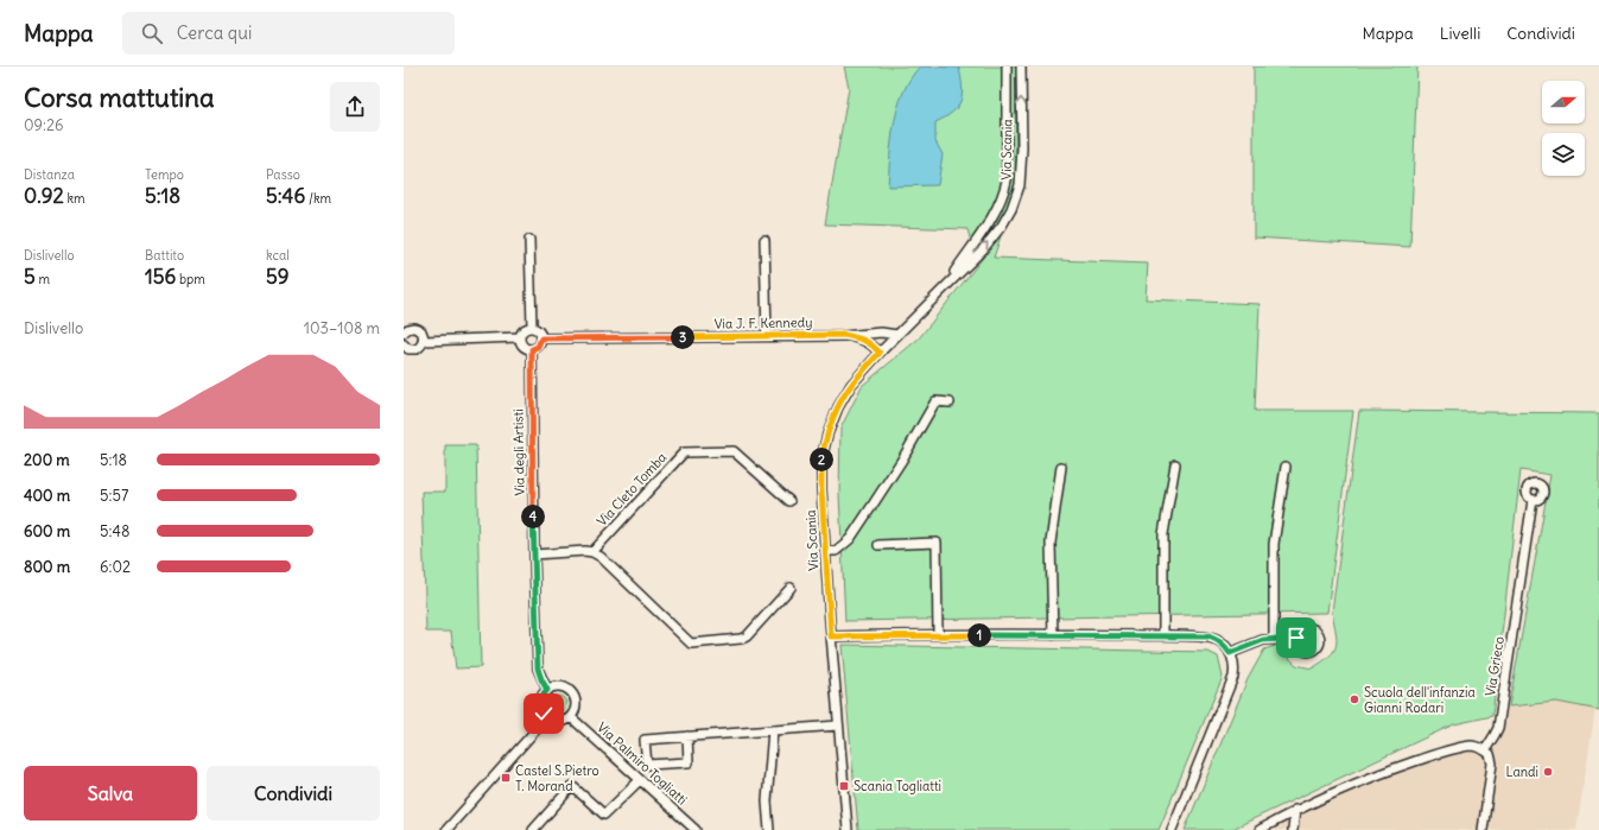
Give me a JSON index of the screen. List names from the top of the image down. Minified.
{"streets":{"street":["Via Scania","Via J. F. Kennedy","Via degli Artisti","Via Cleto Tomba","Via Grieco","Via Palmiro Togliatti"]},"crossings":[["Via J. F. Kennedy","Via degli Artisti"],["Via degli Artisti","Via Palmiro Togliatti"]],"places":{"other":["Scuola dell'infanzia Gianni Rodari","Landi"],"transit":["Castel S.Pietro T. Morand","Scania Togliatti"]},"north":"right","page":{"header":"Mappa","search":"Cerca qui","nav":["Mappa","Livelli","Condividi"],"heading":["Corsa mattutina","09:26"],"stats":[["Distanza","0.92 km"],["Tempo","5:18"],["Passo","5:46 /km"],["Dislivello","5 m"],["Battito","156 bpm"],["kcal","59"]],"chart":["Dislivello","103–108 m"],"pins":["3","2","4","1"],"list":[{"name":"200 m","note":"5:18"},{"name":"400 m","note":"5:57"},{"name":"600 m","note":"5:48"},{"name":"800 m","note":"6:02"}],"buttons":["Salva","Condividi"]}}
